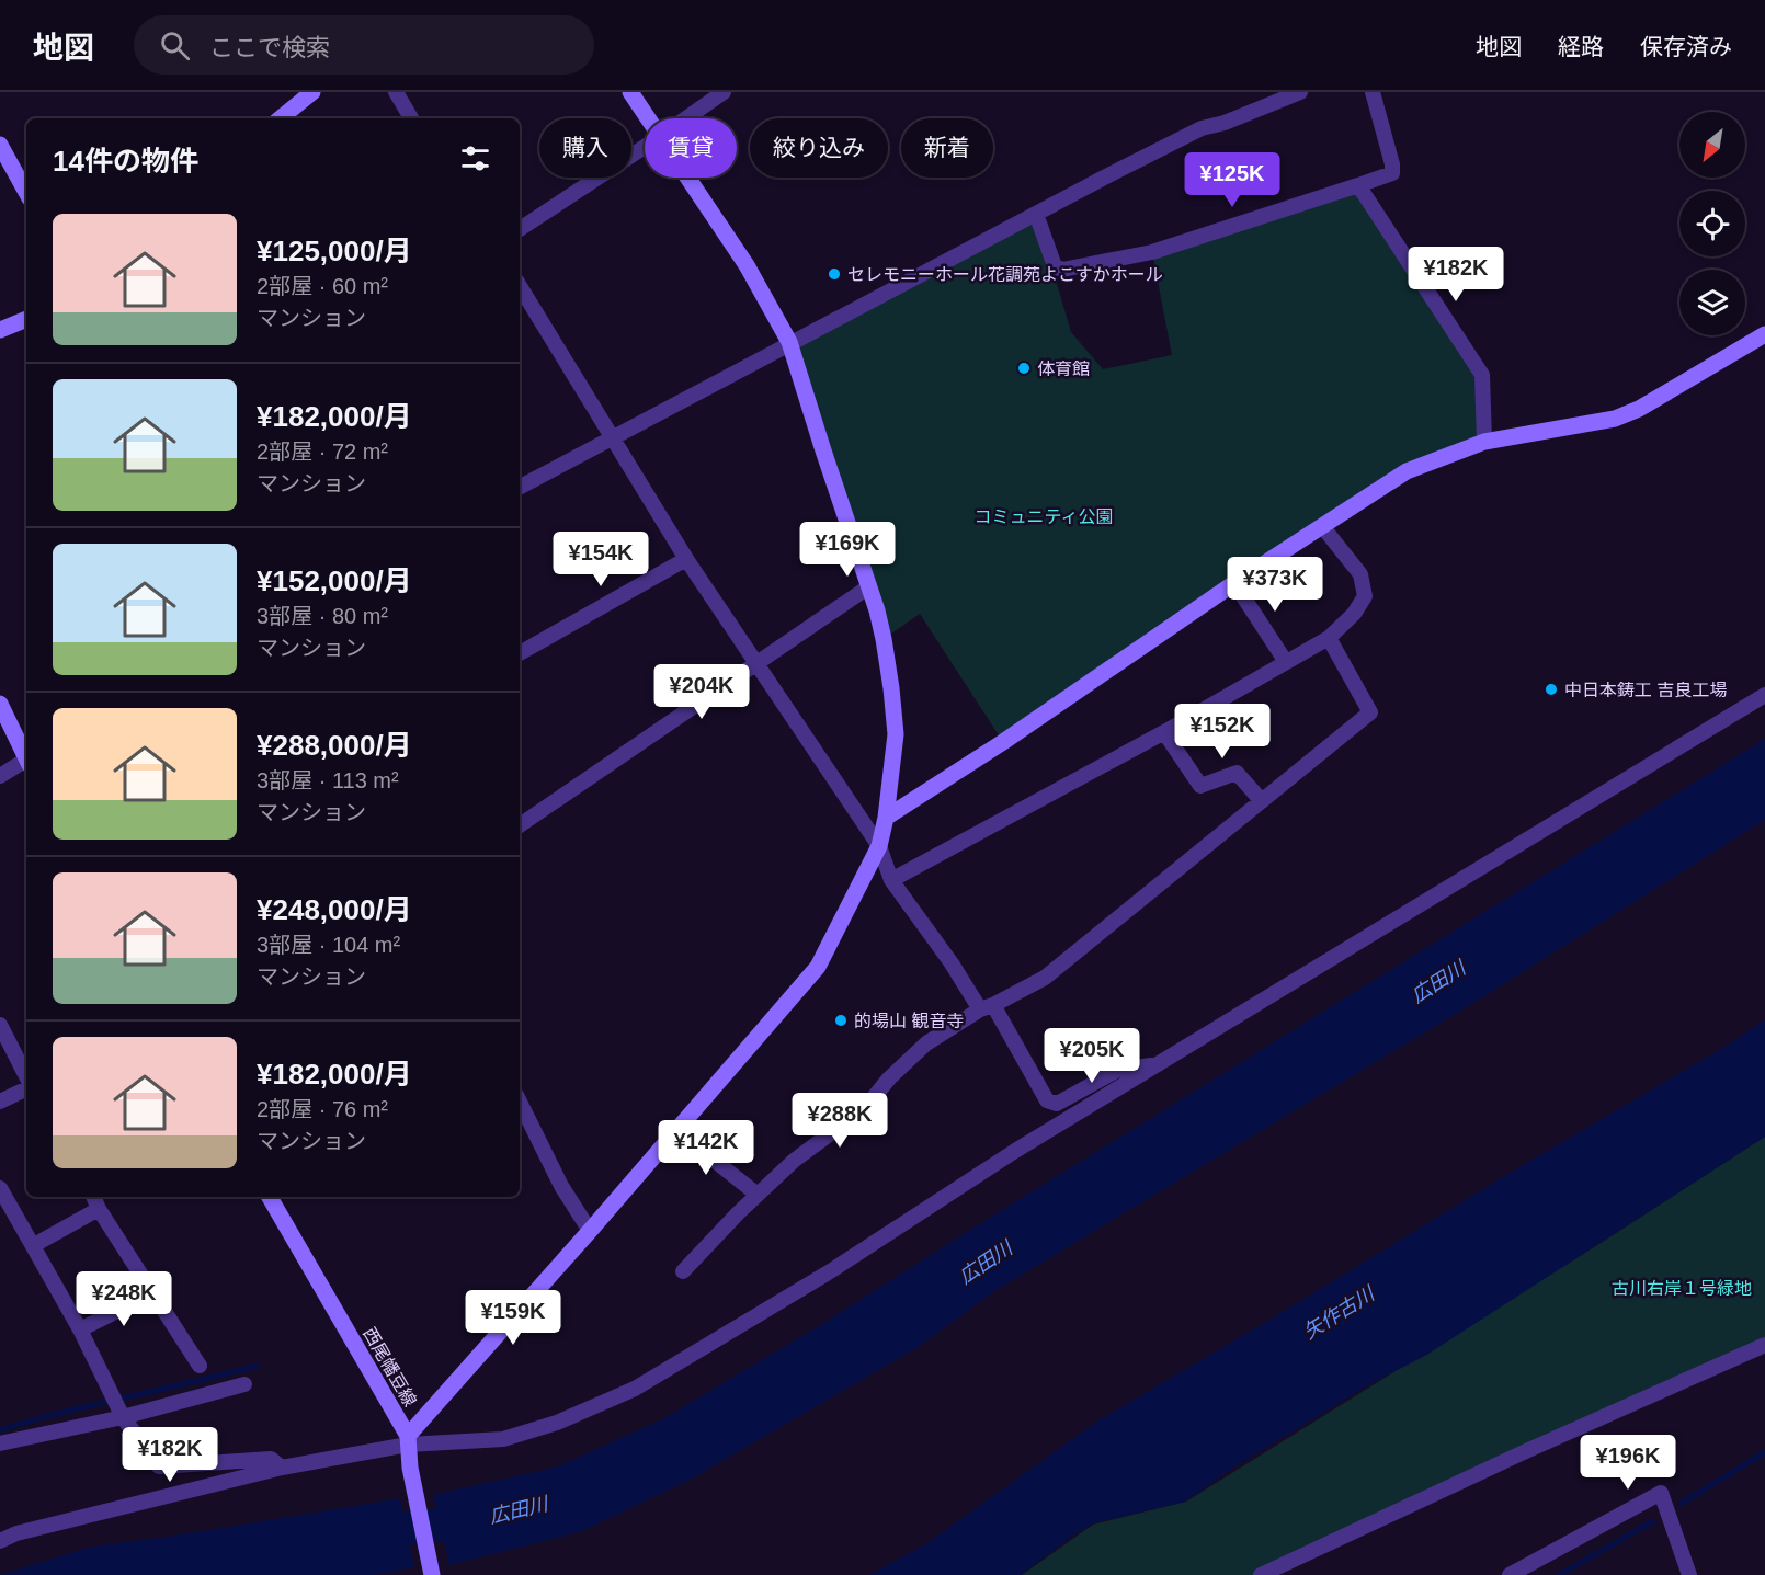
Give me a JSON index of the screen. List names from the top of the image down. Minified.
{"streets":{"street":["西尾幡豆線"]},"water":["広田川","矢作古川"],"parks":["コミュニティ公園","古川右岸１号緑地"],"places":["セレモニーホール花調苑よこすかホール","体育館","中日本鋳工 吉良工場","的場山 観音寺"],"north":"bottom left","page":{"header":"地図","search":"ここで検索","nav":["地図","経路","保存済み"],"chip":["購入","賃貸","絞り込み","新着"],"heading":"14件の物件","price":["¥125K","¥182K","¥169K","¥154K","¥373K","¥204K","¥152K","¥205K","¥288K","¥142K","¥248K","¥159K","¥182K","¥196K"],"list":[{"name":"¥125,000/月","note":"2部屋 · 60 m² · マンション"},{"name":"¥182,000/月","note":"2部屋 · 72 m² · マンション"},{"name":"¥152,000/月","note":"3部屋 · 80 m² · マンション"},{"name":"¥288,000/月","note":"3部屋 · 113 m² · マンション"},{"name":"¥248,000/月","note":"3部屋 · 104 m² · マンション"},{"name":"¥182,000/月","note":"2部屋 · 76 m² · マンション"}]}}
